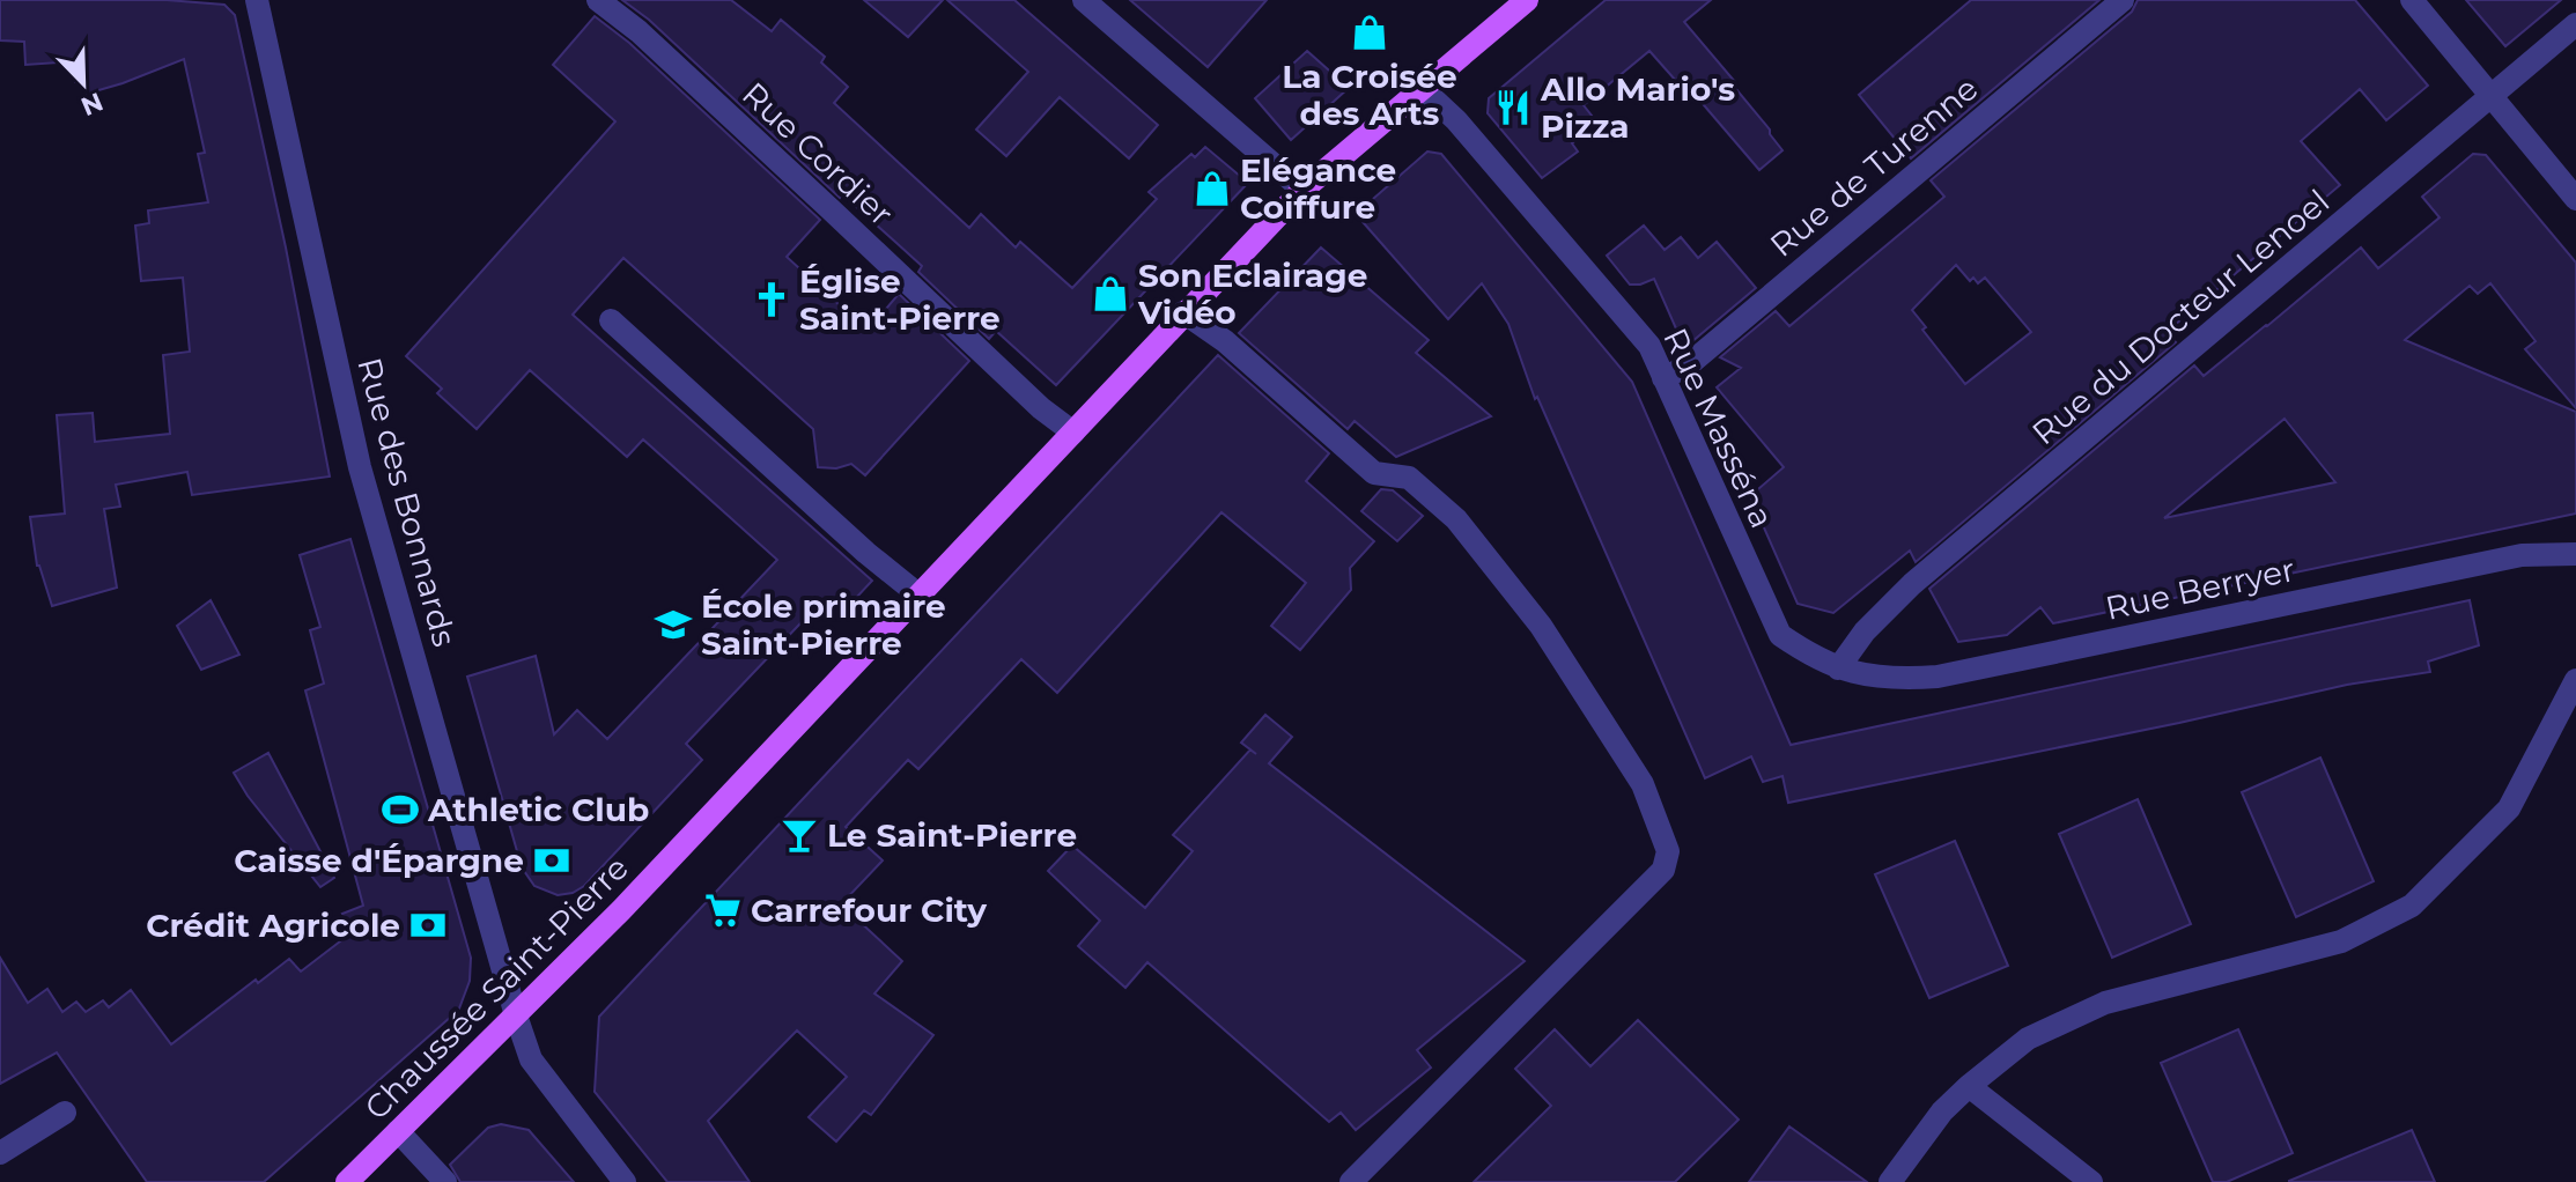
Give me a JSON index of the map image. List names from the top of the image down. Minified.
{"streets":{"main road":["Chaussée Saint-Pierre"],"street":["Rue Cordier","Rue de Turenne","Rue du Docteur Lenoel","Rue Masséna","Rue des Bonnards","Rue Berryer"]},"crossings":[["Rue Cordier","Chaussée Saint-Pierre"],["Rue de Turenne","Rue Masséna"],["Rue du Docteur Lenoel","Rue Masséna"],["Rue du Docteur Lenoel","Rue Berryer"],["Rue Masséna","Rue Berryer"],["Rue Masséna","Chaussée Saint-Pierre"],["Rue des Bonnards","Chaussée Saint-Pierre"]],"places":{"shop":["La Croisée des Arts","Elégance Coiffure","Son Eclairage Vidéo"],"restaurant":["Allo Mario's Pizza"],"church":["Église Saint-Pierre"],"school or university":["École primaire Saint-Pierre"],"sports":["Athletic Club"],"bar":["Le Saint-Pierre"],"bank":["Caisse d'Épargne","Crédit Agricole"],"supermarket":["Carrefour City"]},"north":"bottom right"}
